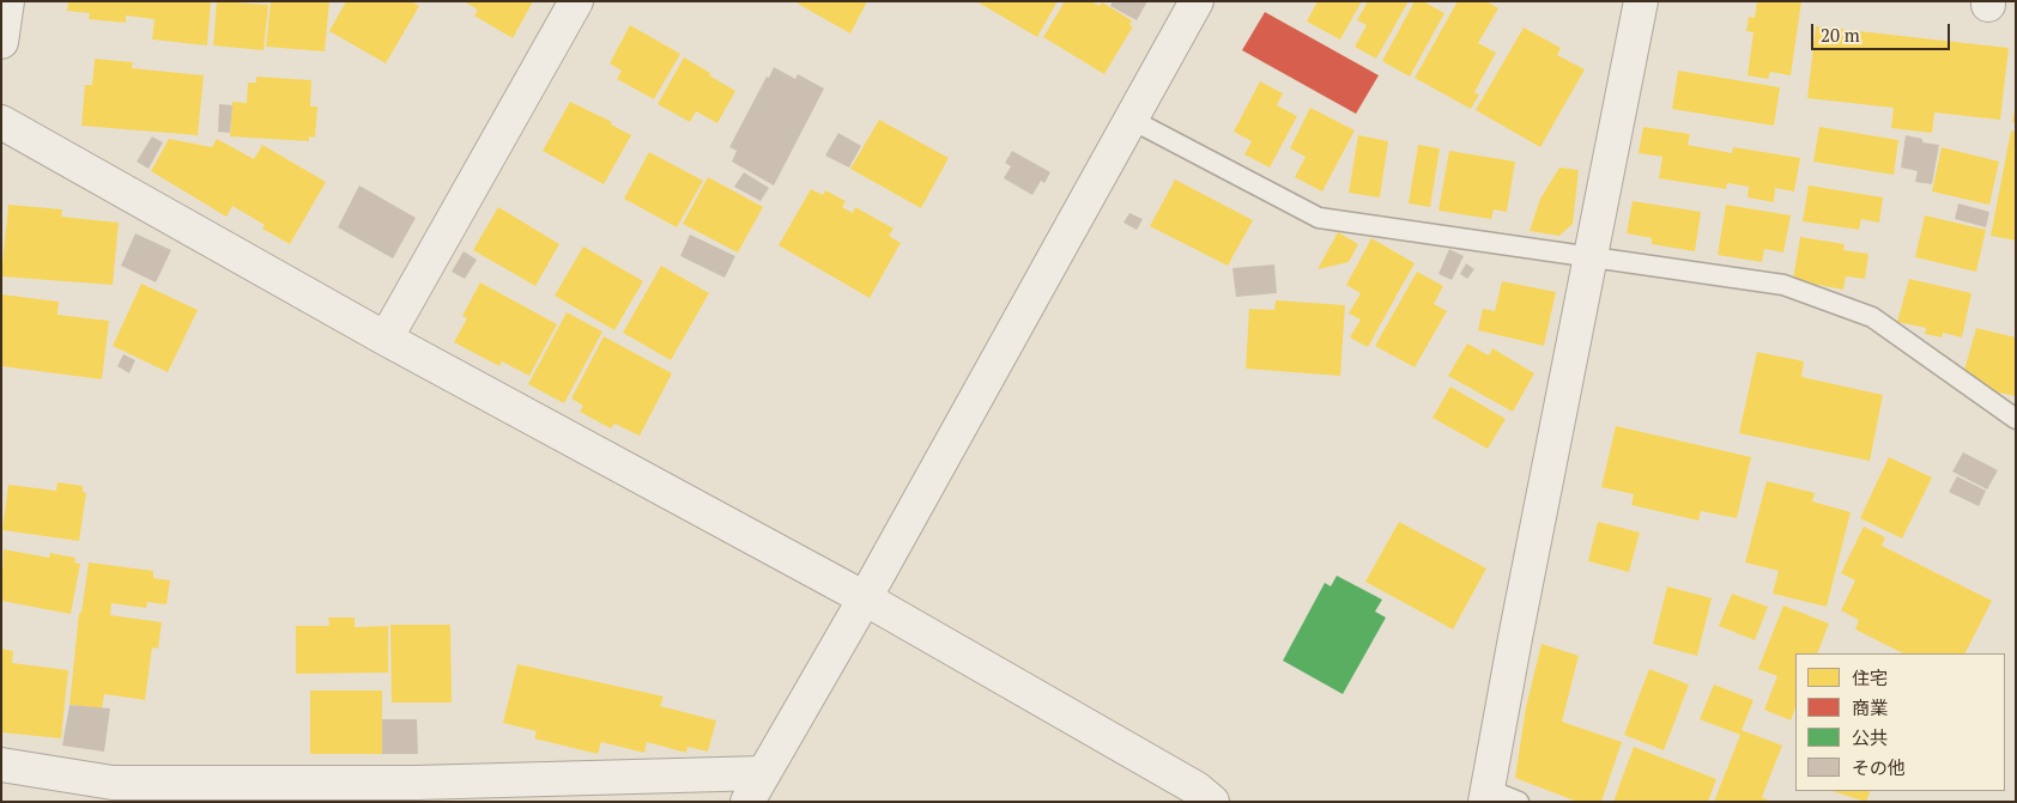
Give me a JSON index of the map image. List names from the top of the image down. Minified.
{"legend":["住宅","商業","公共","その他"],"scale_bar":"20 m"}
